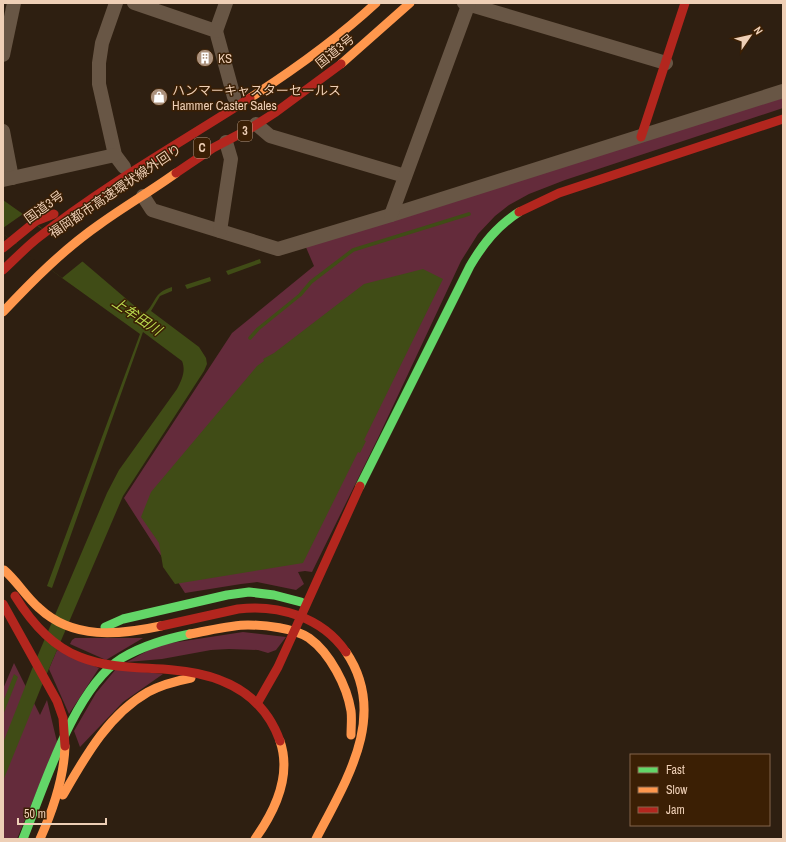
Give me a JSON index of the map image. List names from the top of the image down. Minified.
{"streets":{"main road":["国道3号","3","C","福岡都市高速環状線外回り"]},"crossings":[["国道3号","福岡都市高速環状線外回り"]],"water":["上牟田川"],"places":{"building":["KS"],"shop":["ハンマーキャスターセールス Hammer Caster Sales"]},"legend":["Fast","Slow","Jam"],"scale_bar":"50 m","north":"top right"}
